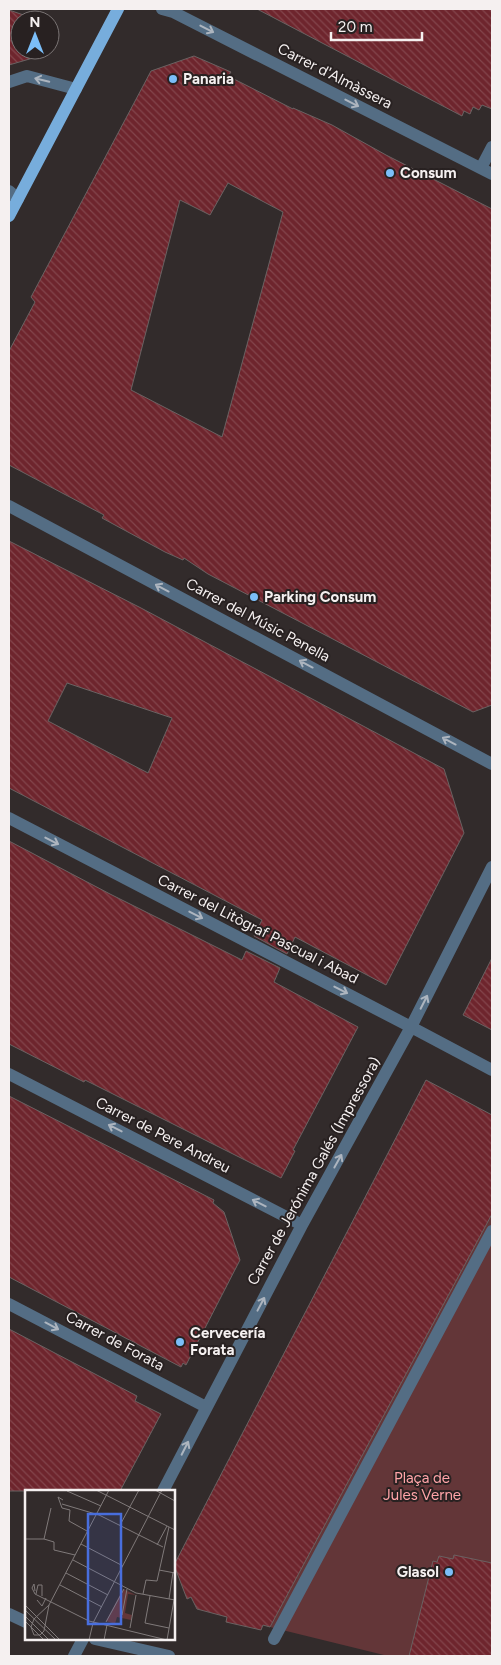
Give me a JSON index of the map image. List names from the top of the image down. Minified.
{"streets":{"street":["Carrer d'Almàssera","Carrer del Músic Penella","Carrer del Litògraf Pascual i Abad","Carrer de Pere Andreu","Carrer de Jerónima Galés (Impressora)","Carrer de Forata"]},"crossings":[["Carrer del Litògraf Pascual i Abad","Carrer de Jerónima Galés (Impressora)"],["Carrer de Pere Andreu","Carrer de Jerónima Galés (Impressora)"],["Carrer de Jerónima Galés (Impressora)","Carrer de Forata"]],"one_way":["Carrer d'Almàssera","Carrer del Músic Penella","Carrer del Litògraf Pascual i Abad","Carrer de Pere Andreu","Carrer de Jerónima Galés (Impressora)","Carrer de Forata"],"parks":["Plaça de Jules Verne"],"places":["Panaria","Consum","Parking Consum","Cervecería Forata","Glasol"],"scale_bar":"20 m","north":"top"}
